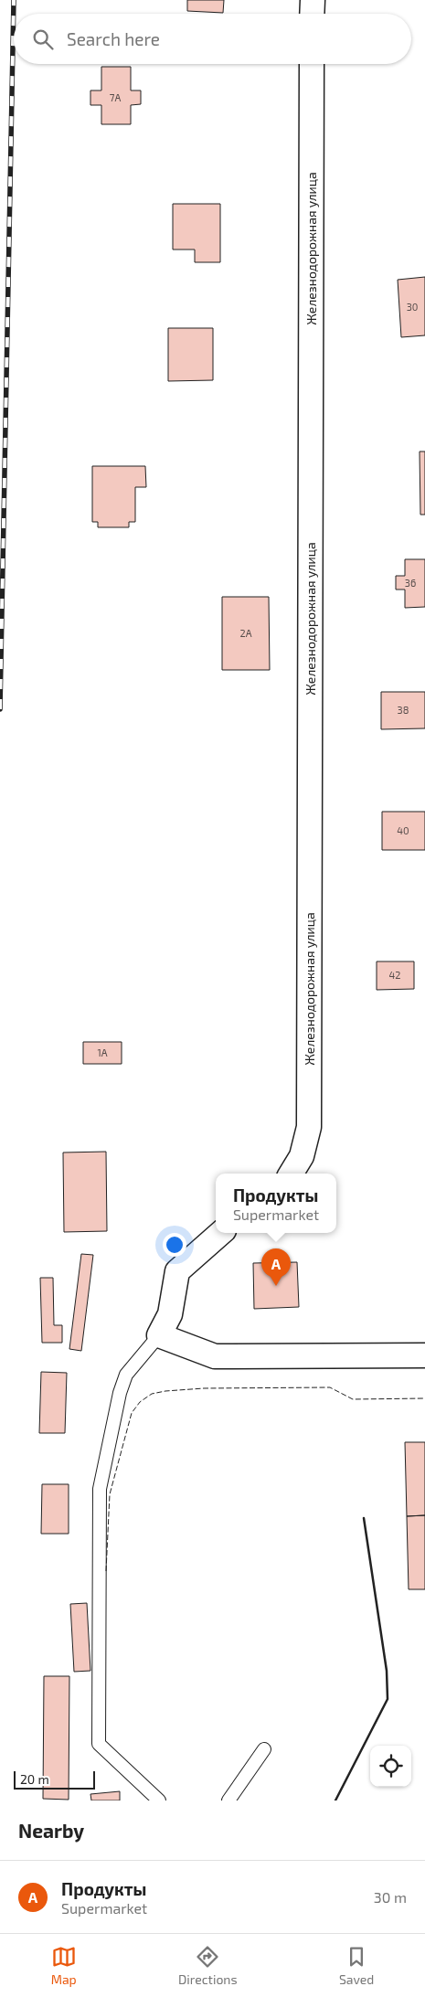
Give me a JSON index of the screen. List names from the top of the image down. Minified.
{"streets":{"street":["Железнодорожная улица"]},"house_numbers":["7А","30","36","2А","38","40","42","1А"],"scale_bar":"20 m","page":{"search":"Search here","popup":["Продукты","Supermarket"],"pins":"A","scale":"20 m","heading":"Nearby","list":[{"mark":"A","name":"Продукты","note":"Supermarket","value":"30 m"}],"nav":["Map","Directions","Saved"]}}
